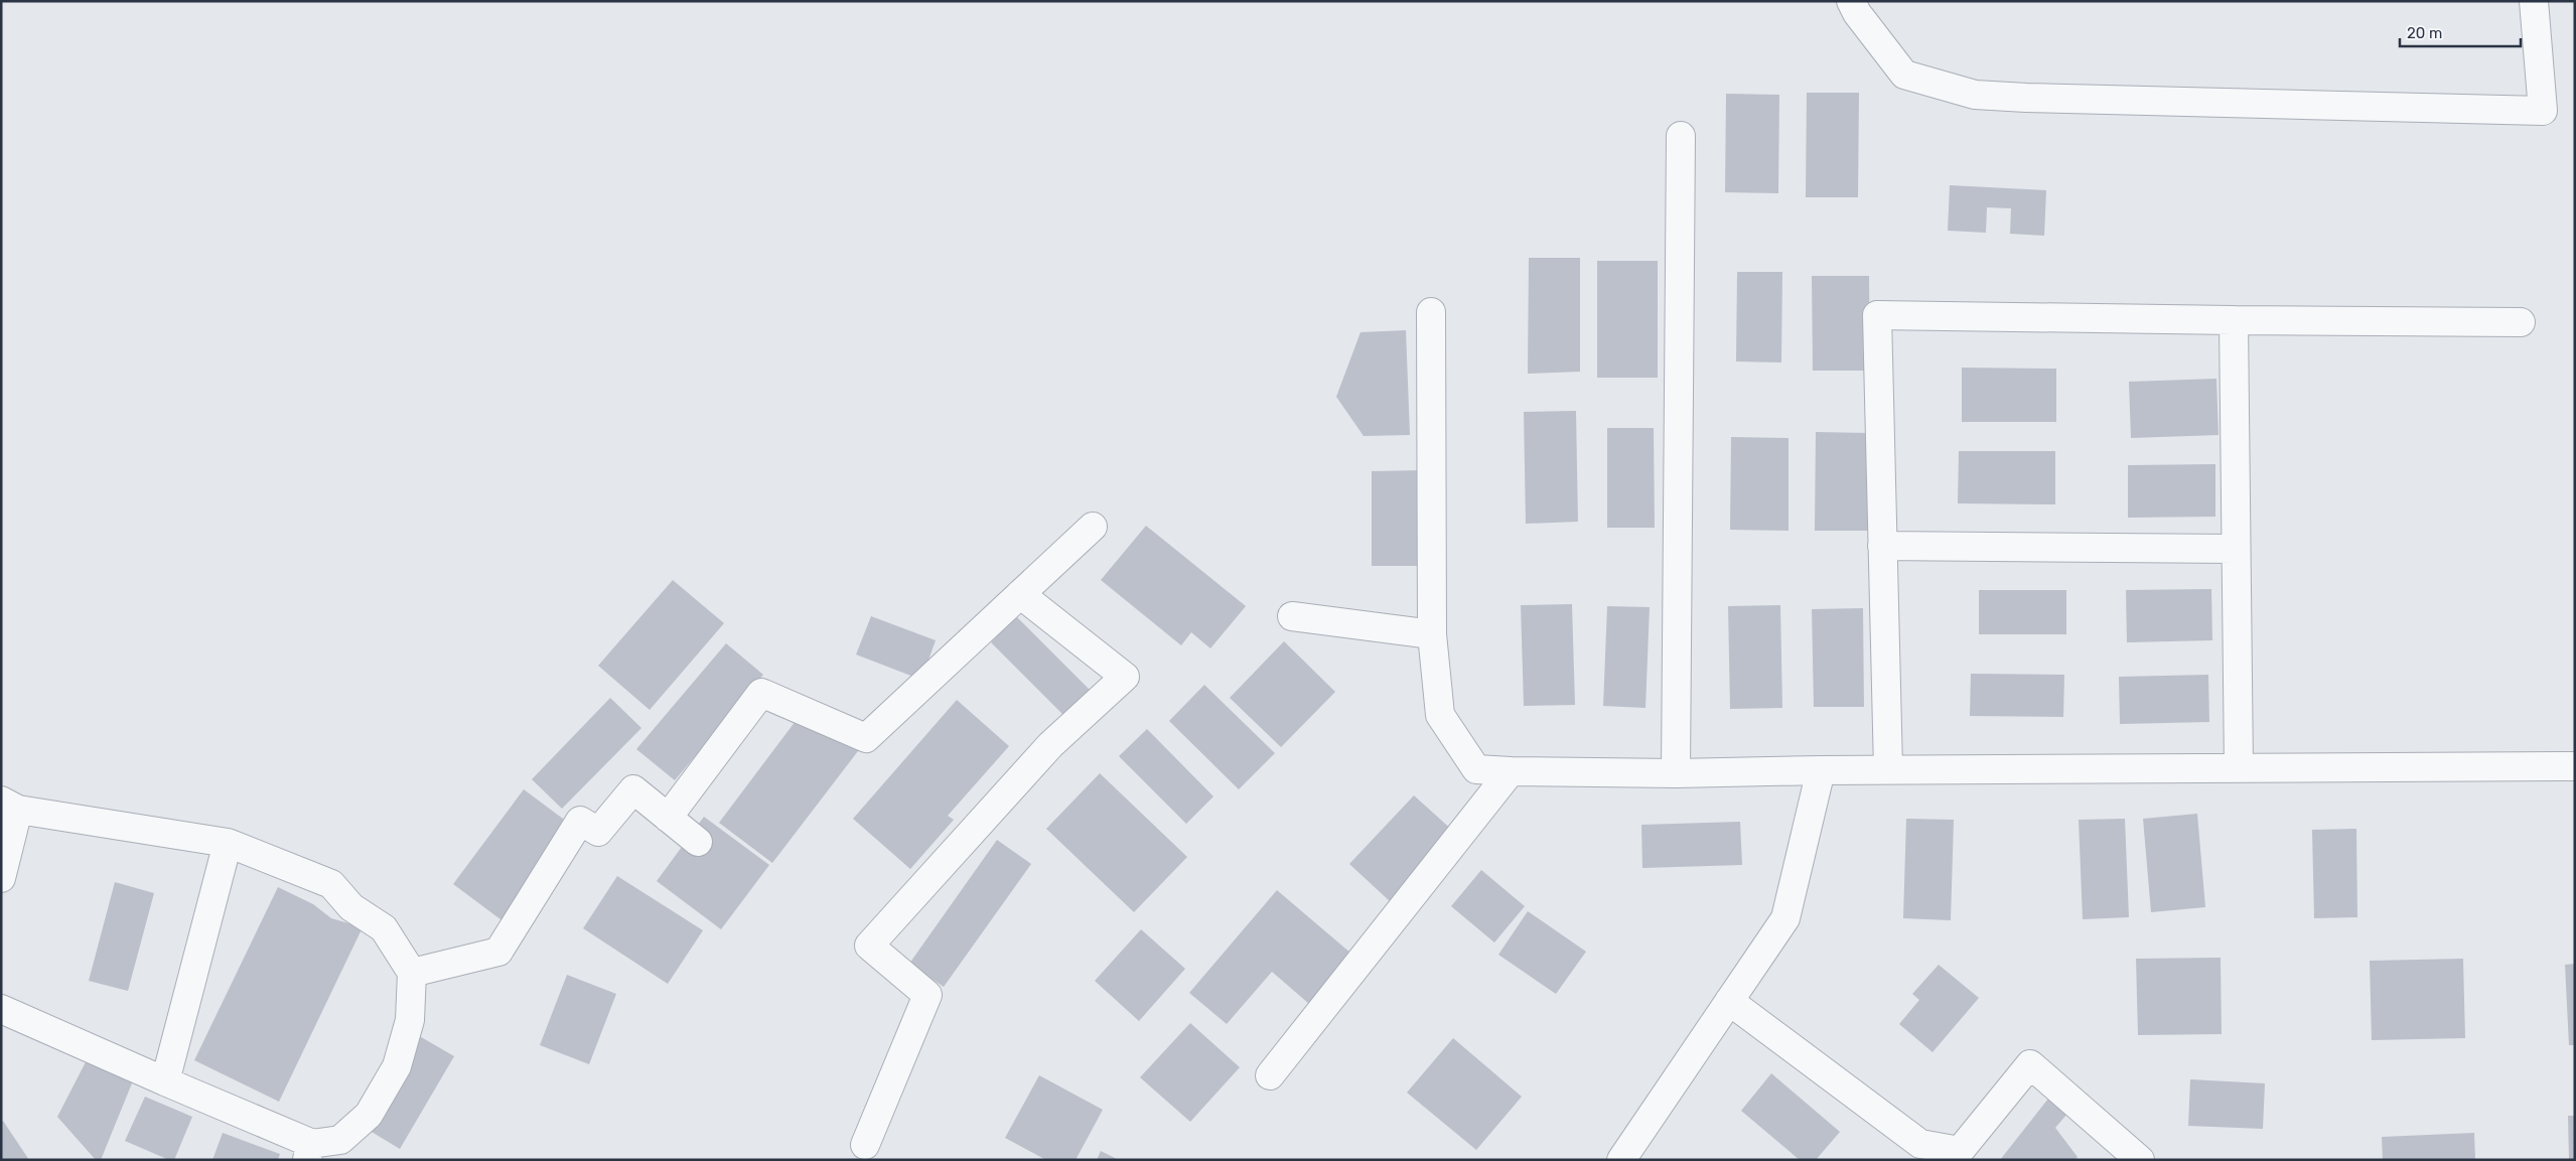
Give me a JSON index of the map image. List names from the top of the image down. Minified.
{"scale_bar":"20 m"}
